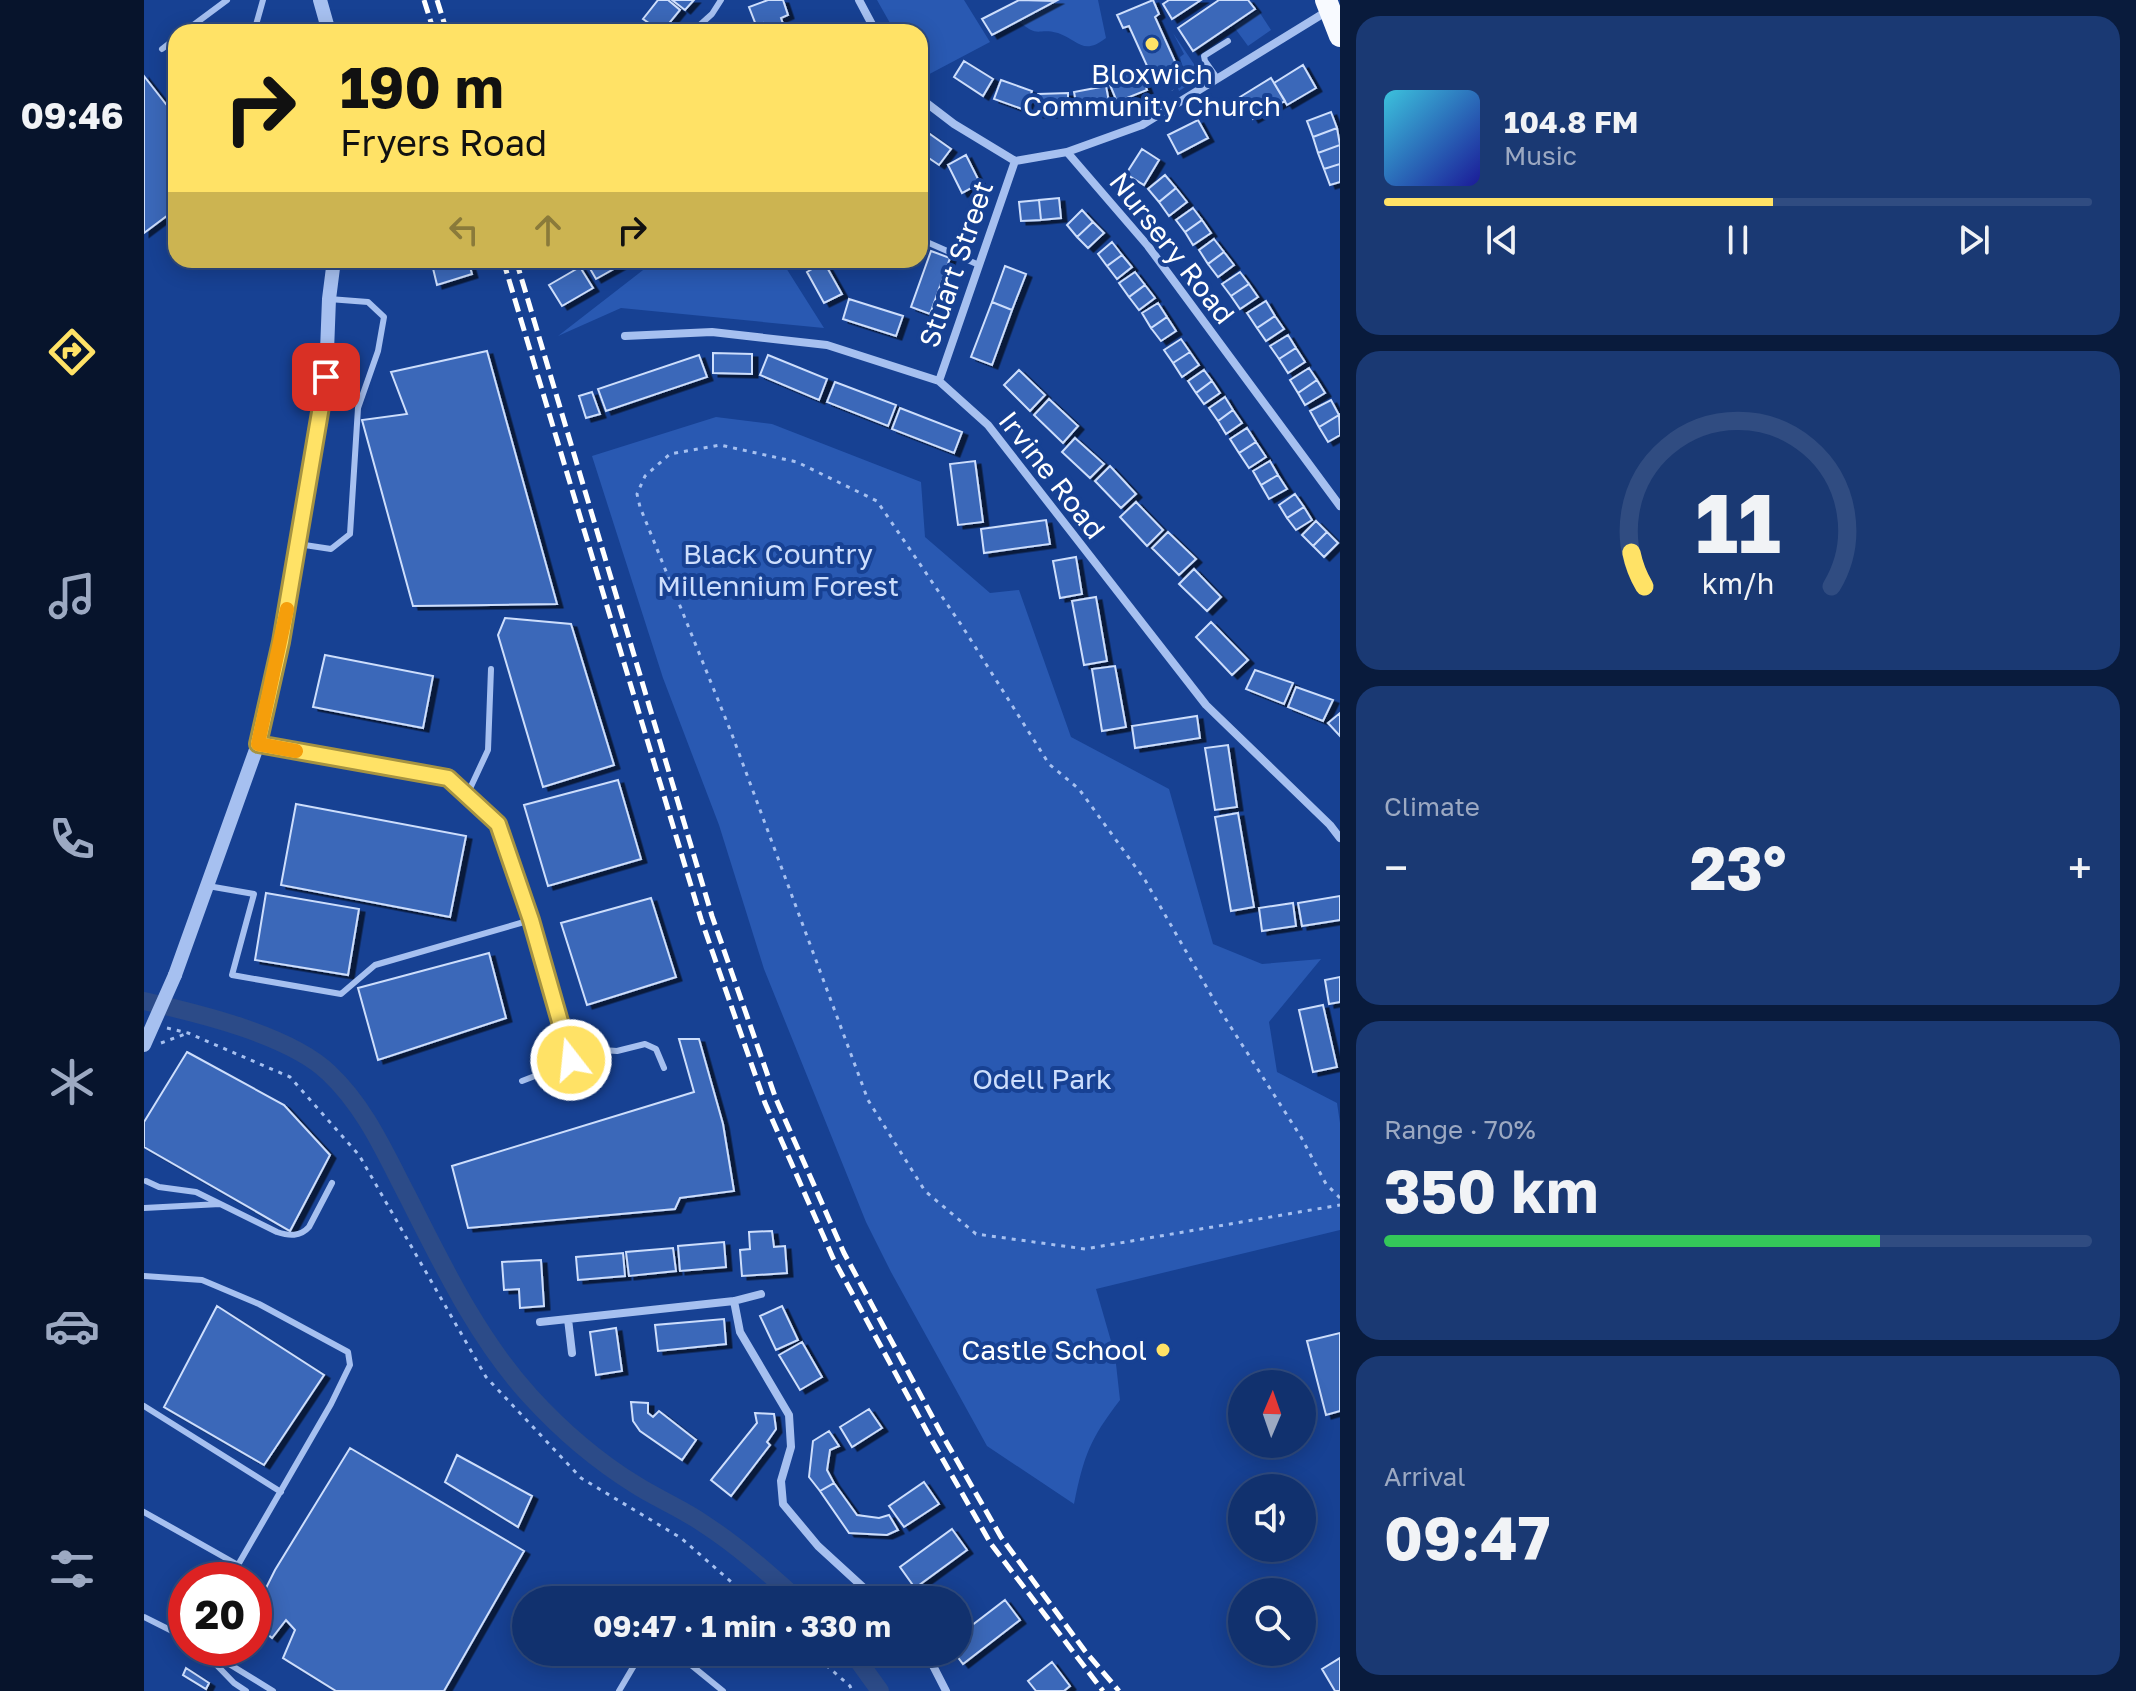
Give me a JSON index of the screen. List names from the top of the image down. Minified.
{"streets":{"street":["Nursery Road","Stuart Street","Irvine Road"]},"crossings":[["Stuart Street","Irvine Road"]],"parks":["Black Country Millennium Forest","Odell Park"],"places":["Bloxwich Community Church","Castle School"],"north":"top","page":{"tabs":"09:46","turn":["190 m","Fryers Road"],"song":["104.8 FM","Music"],"tile":["Climate",["Range · 70%","350 km"],["Arrival","09:47"]],"heat":["−","23°","+"],"limit":"20","trip":"09:47 · 1 min · 330 m","gauge":["11","km/h"]}}
